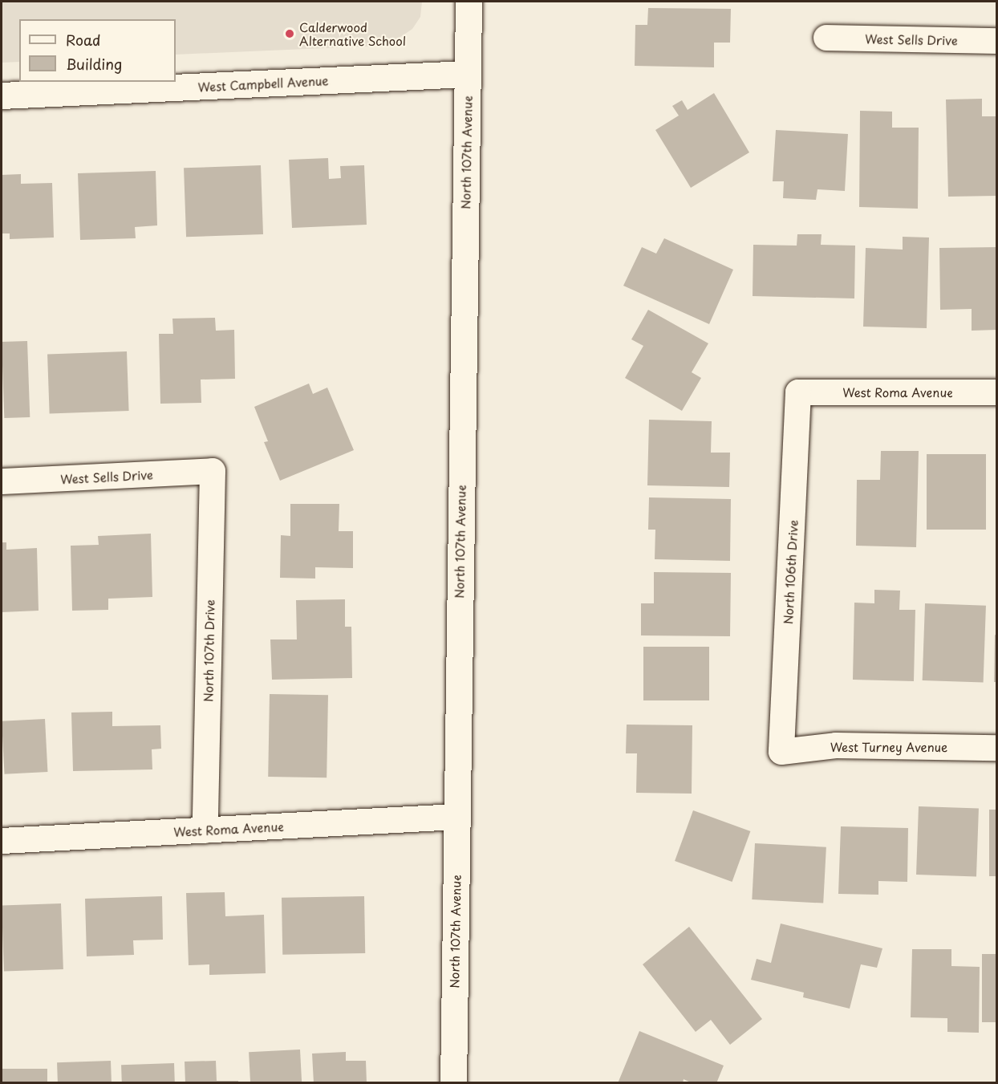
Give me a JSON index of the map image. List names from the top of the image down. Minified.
{"streets":{"main road":["West Campbell Avenue","North 107th Avenue"],"street":["West Sells Drive","West Roma Avenue","North 106th Drive","North 107th Drive","West Turney Avenue"]},"crossings":[["West Sells Drive","North 107th Drive"],["West Campbell Avenue","North 107th Avenue"],["North 107th Avenue","West Roma Avenue"],["West Roma Avenue","North 106th Drive"],["West Roma Avenue","North 107th Drive"],["North 106th Drive","West Turney Avenue"]],"places":["Calderwood Alternative School"],"legend":["Road","Building"]}
